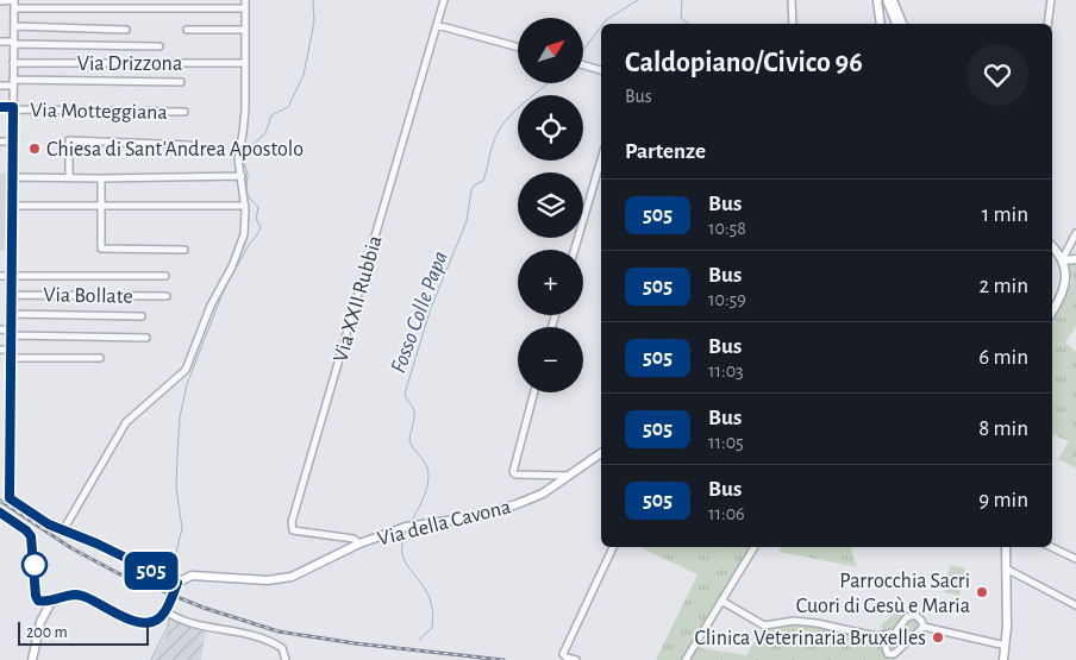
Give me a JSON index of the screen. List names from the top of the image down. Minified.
{"streets":{"main road":["Via della Cavona"],"street":["Via Drizzona","Via Motteggiana","Via Bollate","Via XXII Rubbia"]},"crossings":[["Via XXII Rubbia","Via della Cavona"]],"water":["Fosso Colle Papa"],"places":["Chiesa di Sant'Andrea Apostolo","Parrocchia Sacri Cuori di Gesù e Maria","Clinica Veterinaria Bruxelles"],"lines":["bus line 505"],"scale_bar":"200 m","north":"top right","page":{"on_map":"505","map_buttons":["+","−"],"heading":[["Caldopiano/Civico 96","Bus"],"Partenze"],"list":[{"mark":"505","name":"Bus","note":"10:58","value":"1 min"},{"mark":"505","name":"Bus","note":"10:59","value":"2 min"},{"mark":"505","name":"Bus","note":"11:03","value":"6 min"},{"mark":"505","name":"Bus","note":"11:05","value":"8 min"},{"mark":"505","name":"Bus","note":"11:06","value":"9 min"}],"scale":"200 m"}}
